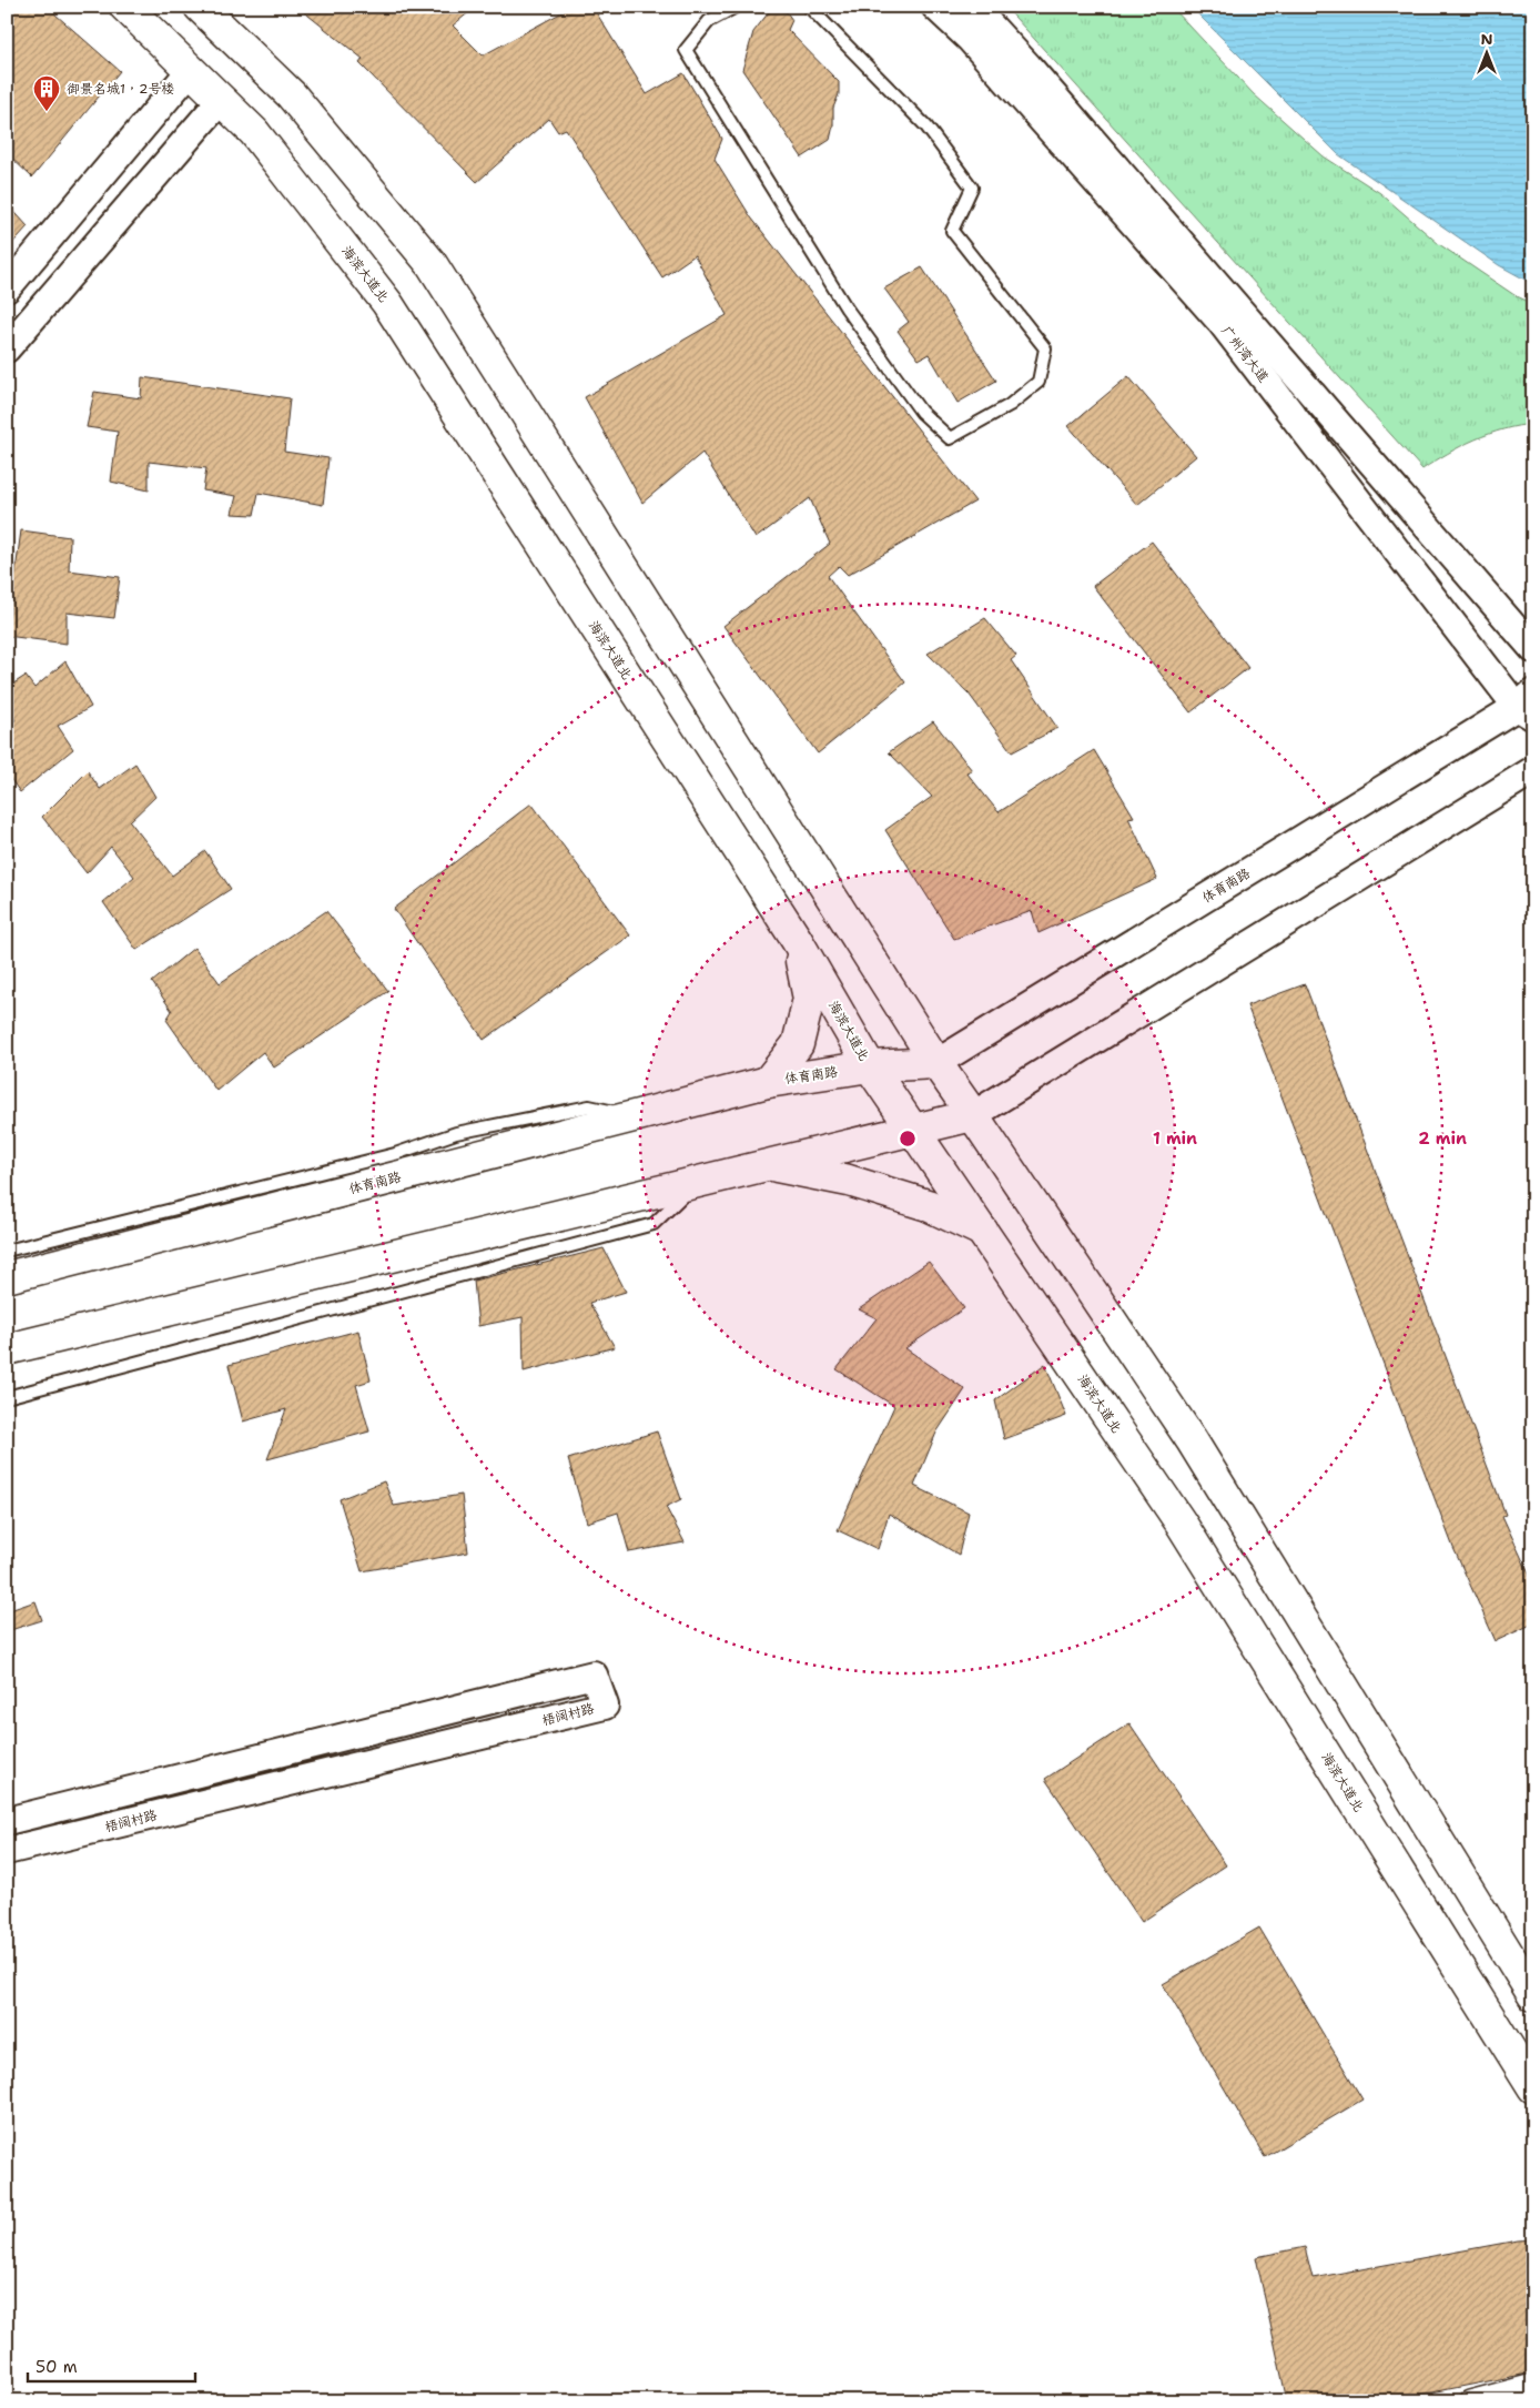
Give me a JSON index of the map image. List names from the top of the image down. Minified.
{"streets":{"main road":["海滨大道北","体育南路"],"street":["广州湾大道","梧阔村路"]},"crossings":[["海滨大道北","体育南路"],["广州湾大道","体育南路"]],"places":{"building":["御景名城1，2号楼"]},"scale_bar":"50 m","north":"top","rings":["1 min","2 min"]}
